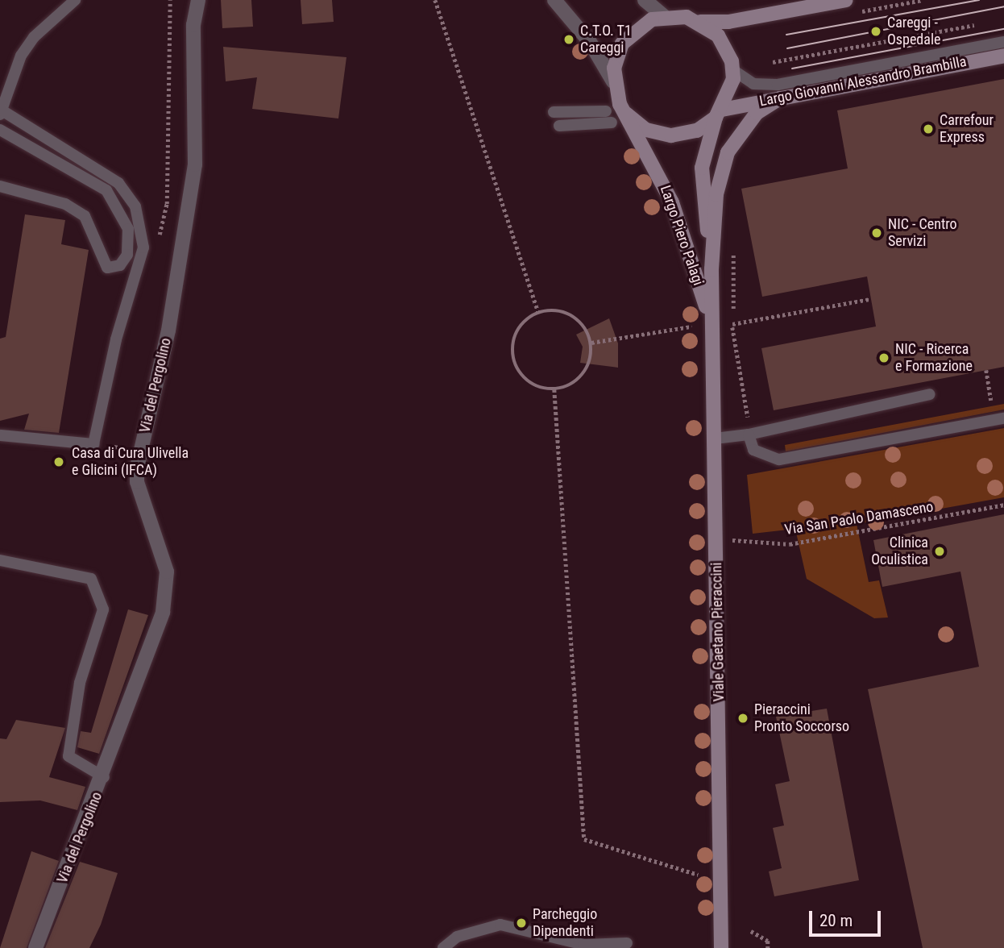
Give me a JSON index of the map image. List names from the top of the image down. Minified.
{"streets":{"main road":["Largo Giovanni Alessandro Brambilla","Largo Piero Palagi","Viale Gaetano Pieraccini"],"street":["Via del Pergolino"],"path":["Via San Paolo Damasceno"]},"crossings":[["Largo Giovanni Alessandro Brambilla","Largo Piero Palagi"],["Largo Piero Palagi","Viale Gaetano Pieraccini"],["Via San Paolo Damasceno","Viale Gaetano Pieraccini"]],"places":["Careggi - Ospedale","C.T.O. T1 Careggi","Carrefour Express","NIC - Centro Servizi","NIC - Ricerca e Formazione","Casa di Cura Ulivella e Glicini (IFCA)","Clinica Oculistica","Pieraccini Pronto Soccorso","Parcheggio Dipendenti"],"scale_bar":"20 m"}
